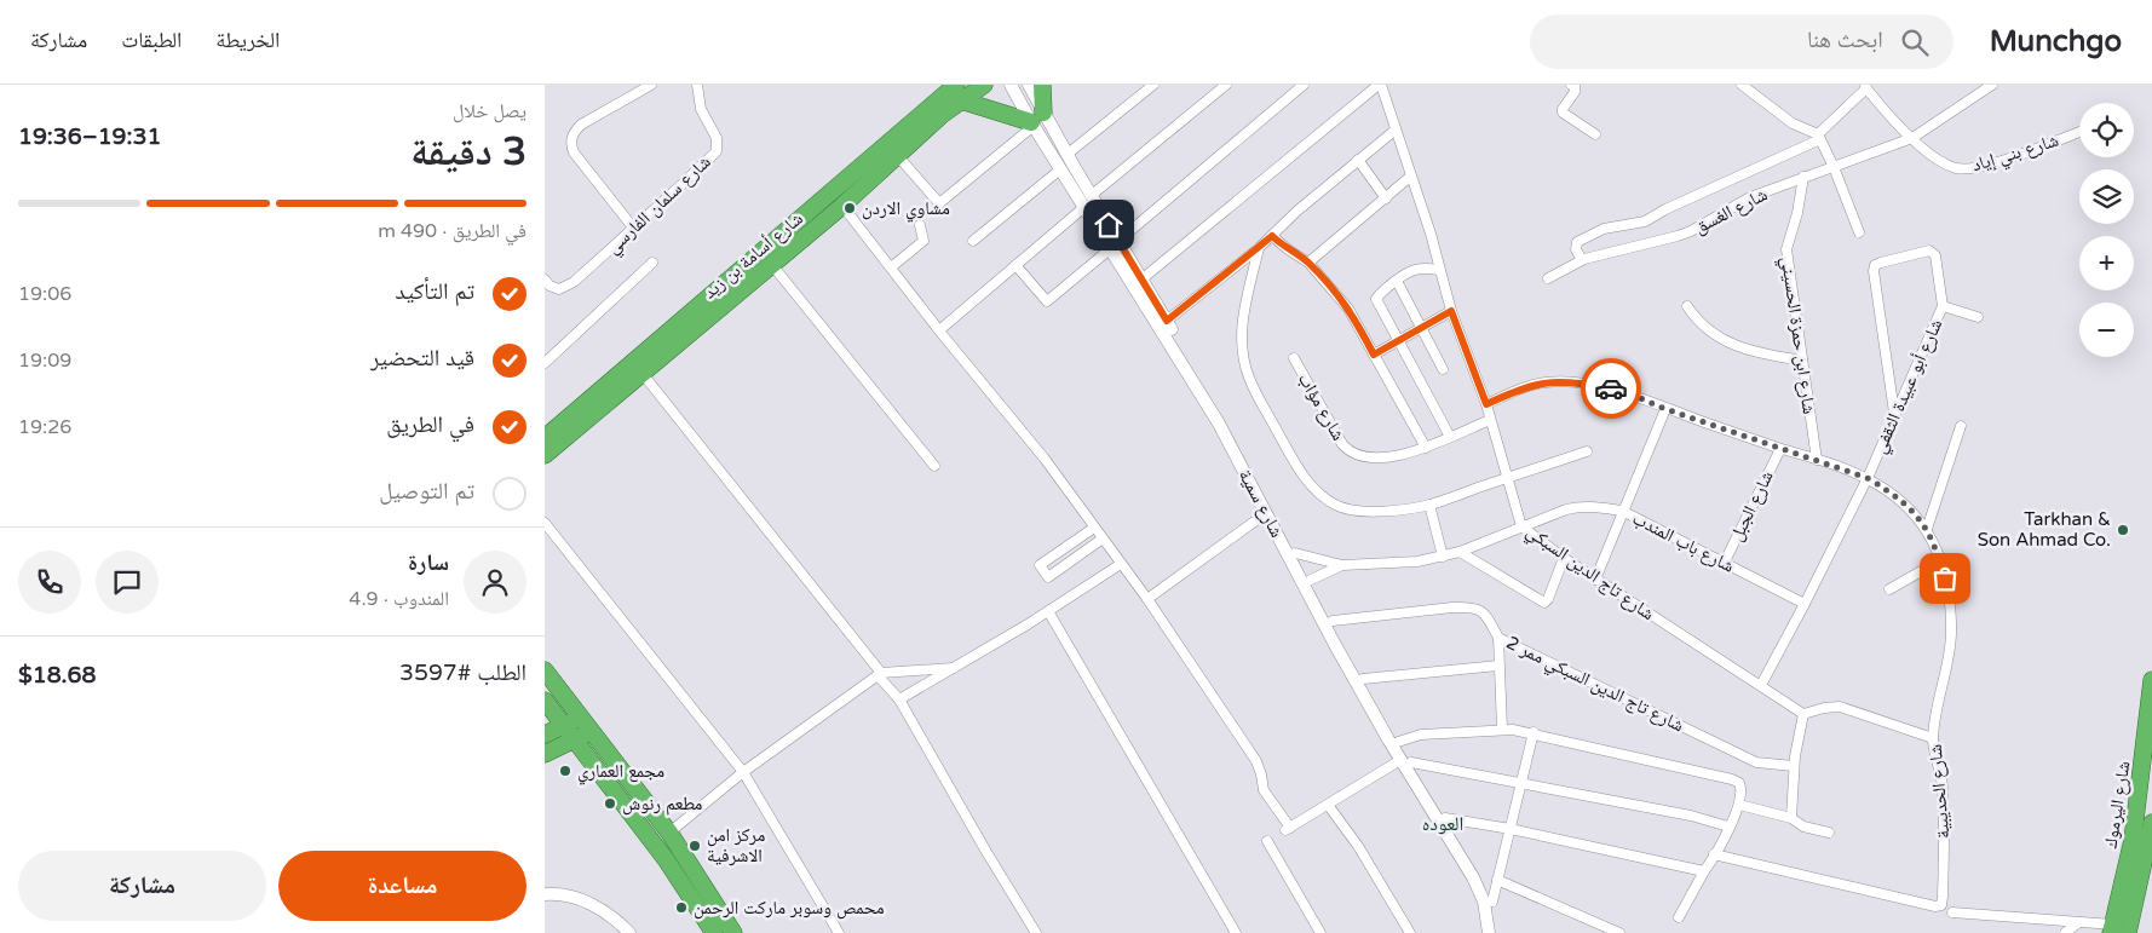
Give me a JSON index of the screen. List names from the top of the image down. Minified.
{"streets":{"highway":["شارع أسامة بن زيد","شارع اليرموك"],"street":["شارع بني إياد","شارع سلمان الفارسي","شارع الغسق","شارع ابن حمزة الحسيني","شارع أبو عبيدة الثقفي","شارع مؤاب","شارع سمية","شارع الجبل","شارع باب المندب","شارع تاج الدين السبكي","شارع تاج الدين السبكي ممر 2","شارع الحديبية"]},"crossings":[["شارع بني إياد","شارع الغسق"],["شارع الغسق","شارع ابن حمزة الحسيني"],["شارع أبو عبيدة الثقفي","شارع باب المندب"],["شارع أبو عبيدة الثقفي","شارع تاج الدين السبكي"],["شارع أبو عبيدة الثقفي","شارع الحديبية"],["شارع مؤاب","شارع تاج الدين السبكي"],["شارع سمية","شارع تاج الدين السبكي ممر 2"],["شارع الجبل","شارع باب المندب"],["شارع باب المندب","شارع تاج الدين السبكي"]],"districts":["العوده"],"places":["مشاوي الاردن","Tarkhan & Son Ahmad Co.","مجمع العماري","مطعم رنوش","مركز امن الاشرفية","محمص وسوبر ماركت الرحمن"],"page":{"header":"Munchgo","search":"ابحث هنا","nav":["الخريطة","الطبقات","مشاركة"],"heading":["3 دقيقة","يصل خلال","19:31–19:36"],"panel":["سارة","المندوب · 4.9","الطلب #3597","$18.68"],"map_buttons":["+","−"],"bar":"في الطريق · 490 m","list":[["تم التأكيد","19:06"],["قيد التحضير","19:09"],["في الطريق","19:26"],"تم التوصيل"],"buttons":["مساعدة","مشاركة"]}}
